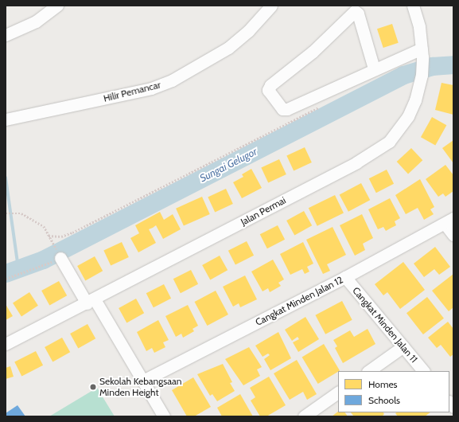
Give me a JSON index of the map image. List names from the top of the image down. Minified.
{"streets":{"street":["Hilir Pemancar","Jalan Permai","Cangkat Minden Jalan 12","Cangkat Minden Jalan 11"]},"crossings":[["Cangkat Minden Jalan 12","Cangkat Minden Jalan 11"]],"water":["Sungai Gelugor"],"places":["Sekolah Kebangsaan Minden Height"],"legend":["Homes","Schools"]}
